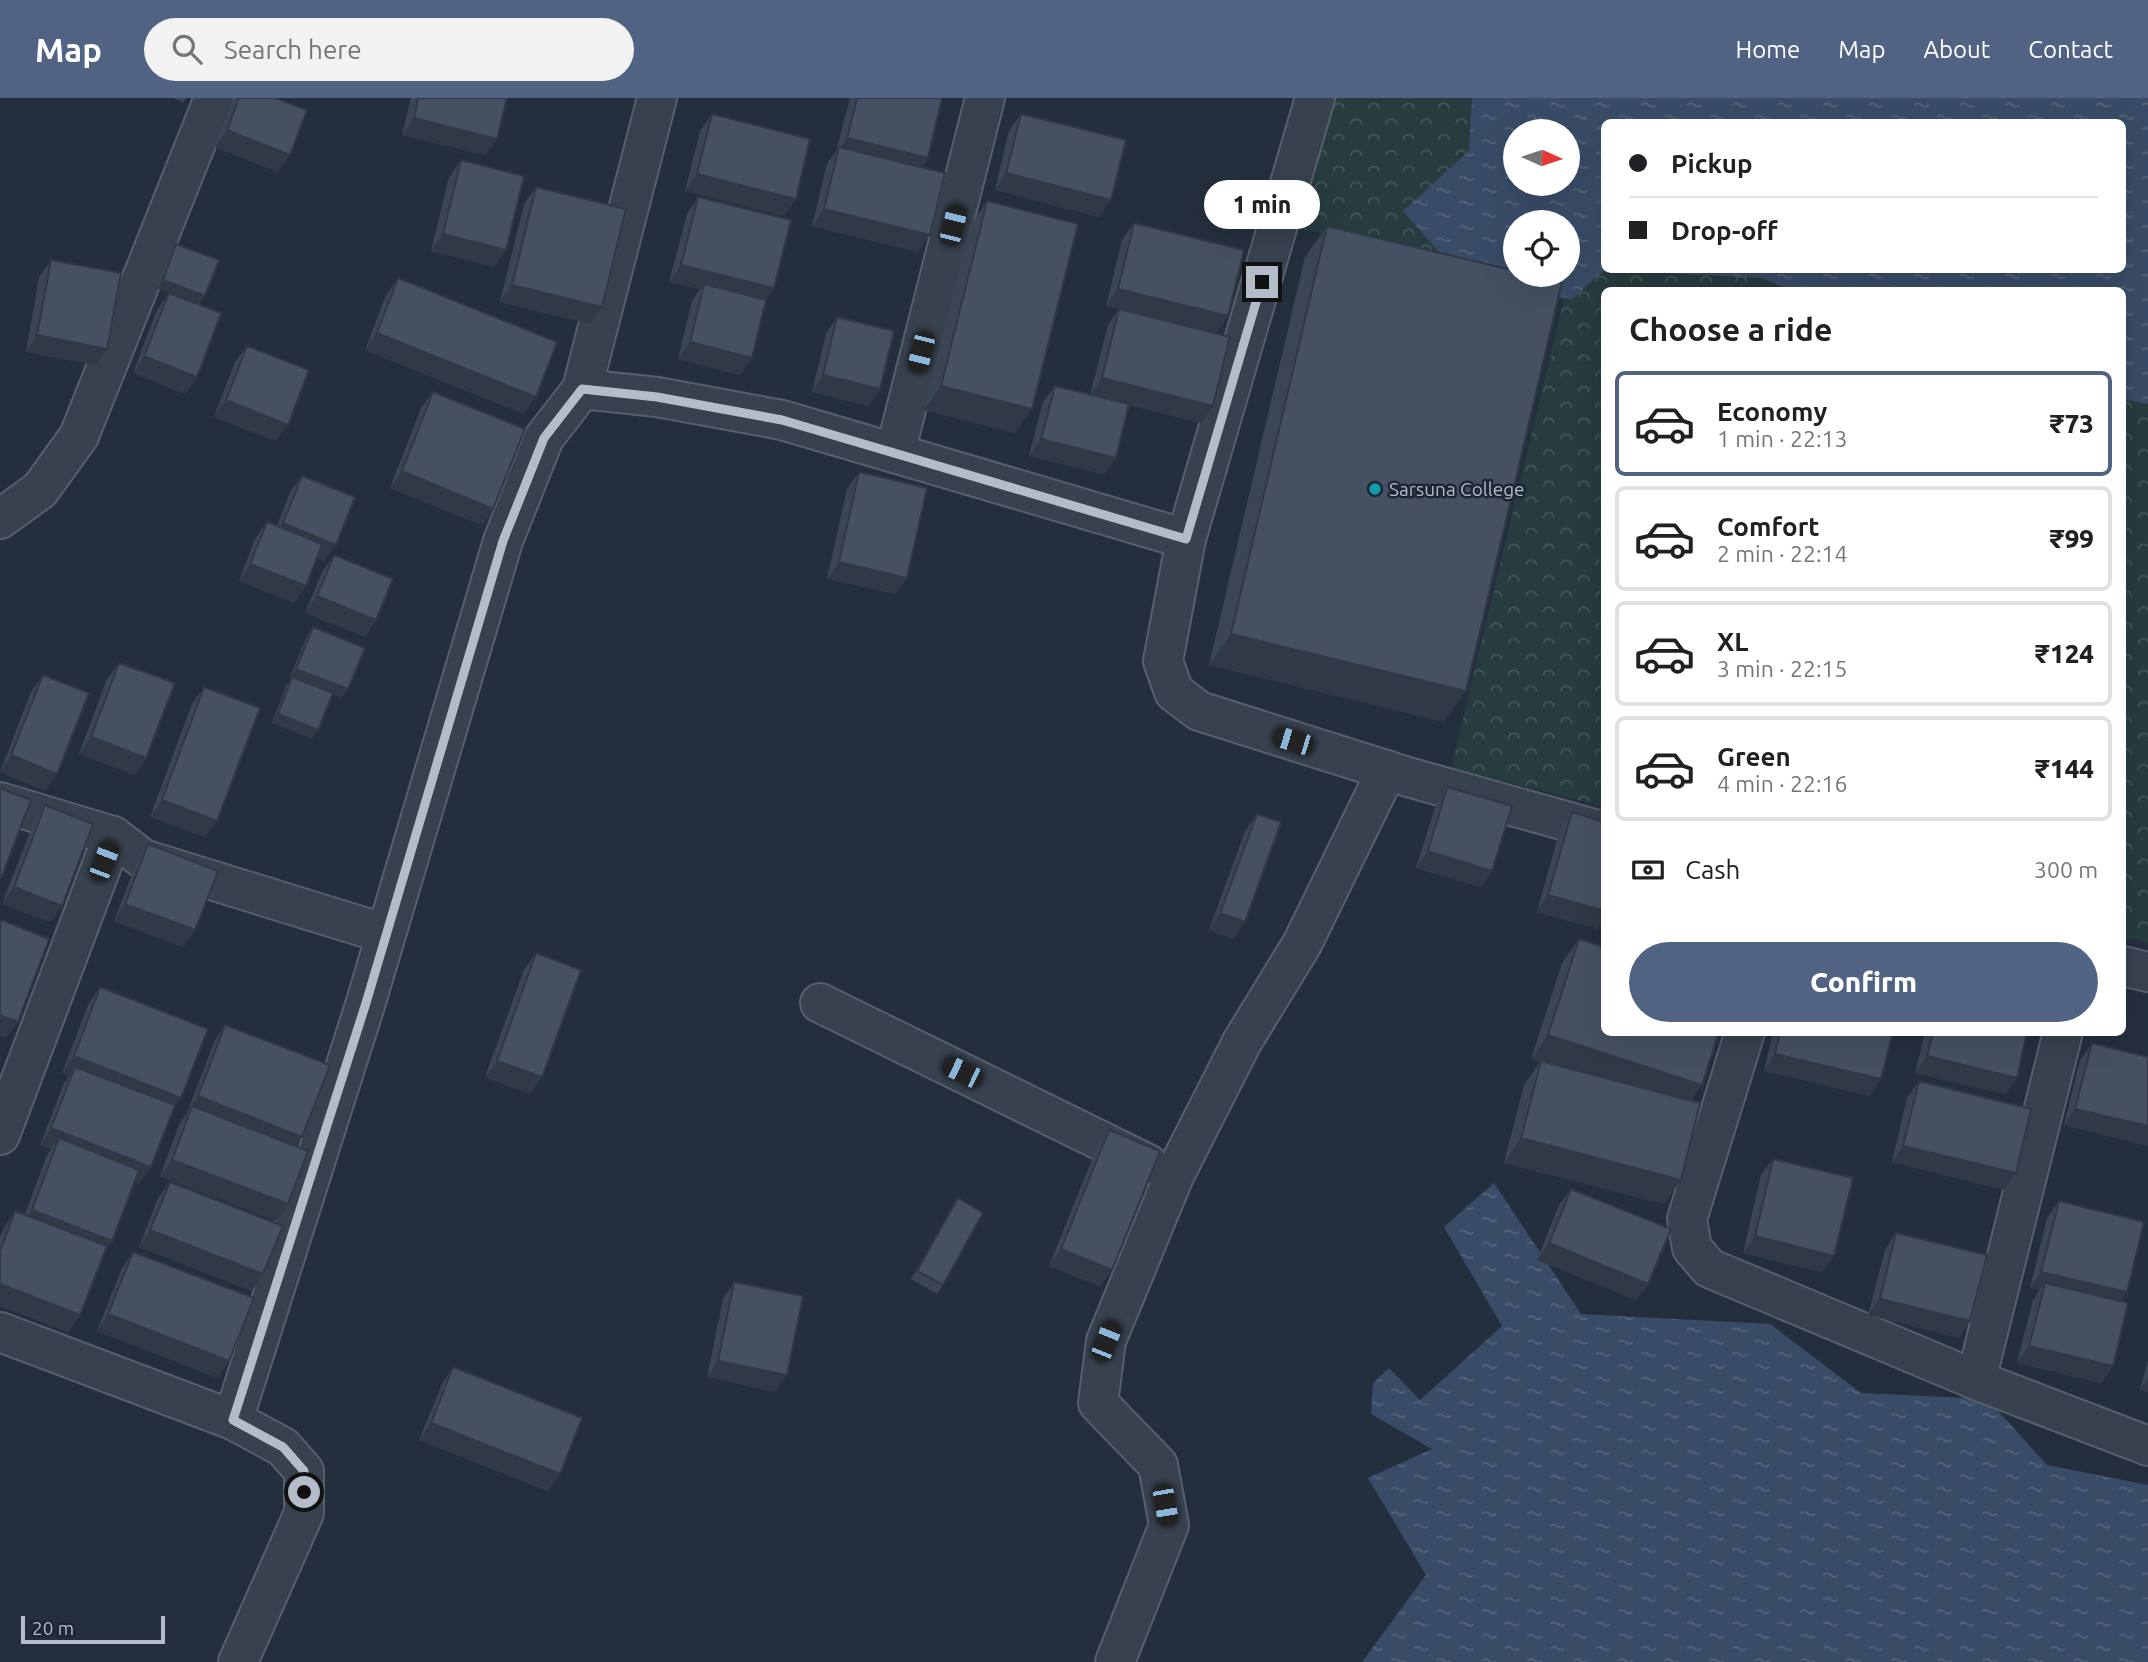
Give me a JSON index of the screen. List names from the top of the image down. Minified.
{"places":["Sarsuna College"],"scale_bar":"20 m","north":"right","page":{"header":"Map","search":"Search here","nav":["Home","Map","About","Contact"],"banner":["Pickup","Drop-off"],"bubble":"1 min","heading":"Choose a ride","list":[{"name":"Economy","note":"1 min · 22:13","value":"₹73"},{"name":"Comfort","note":"2 min · 22:14","value":"₹99"},{"name":"XL","note":"3 min · 22:15","value":"₹124"},{"name":"Green","note":"4 min · 22:16","value":"₹144"}],"pay":["Cash","300 m"],"buttons":"Confirm","scale":"20 m"}}
